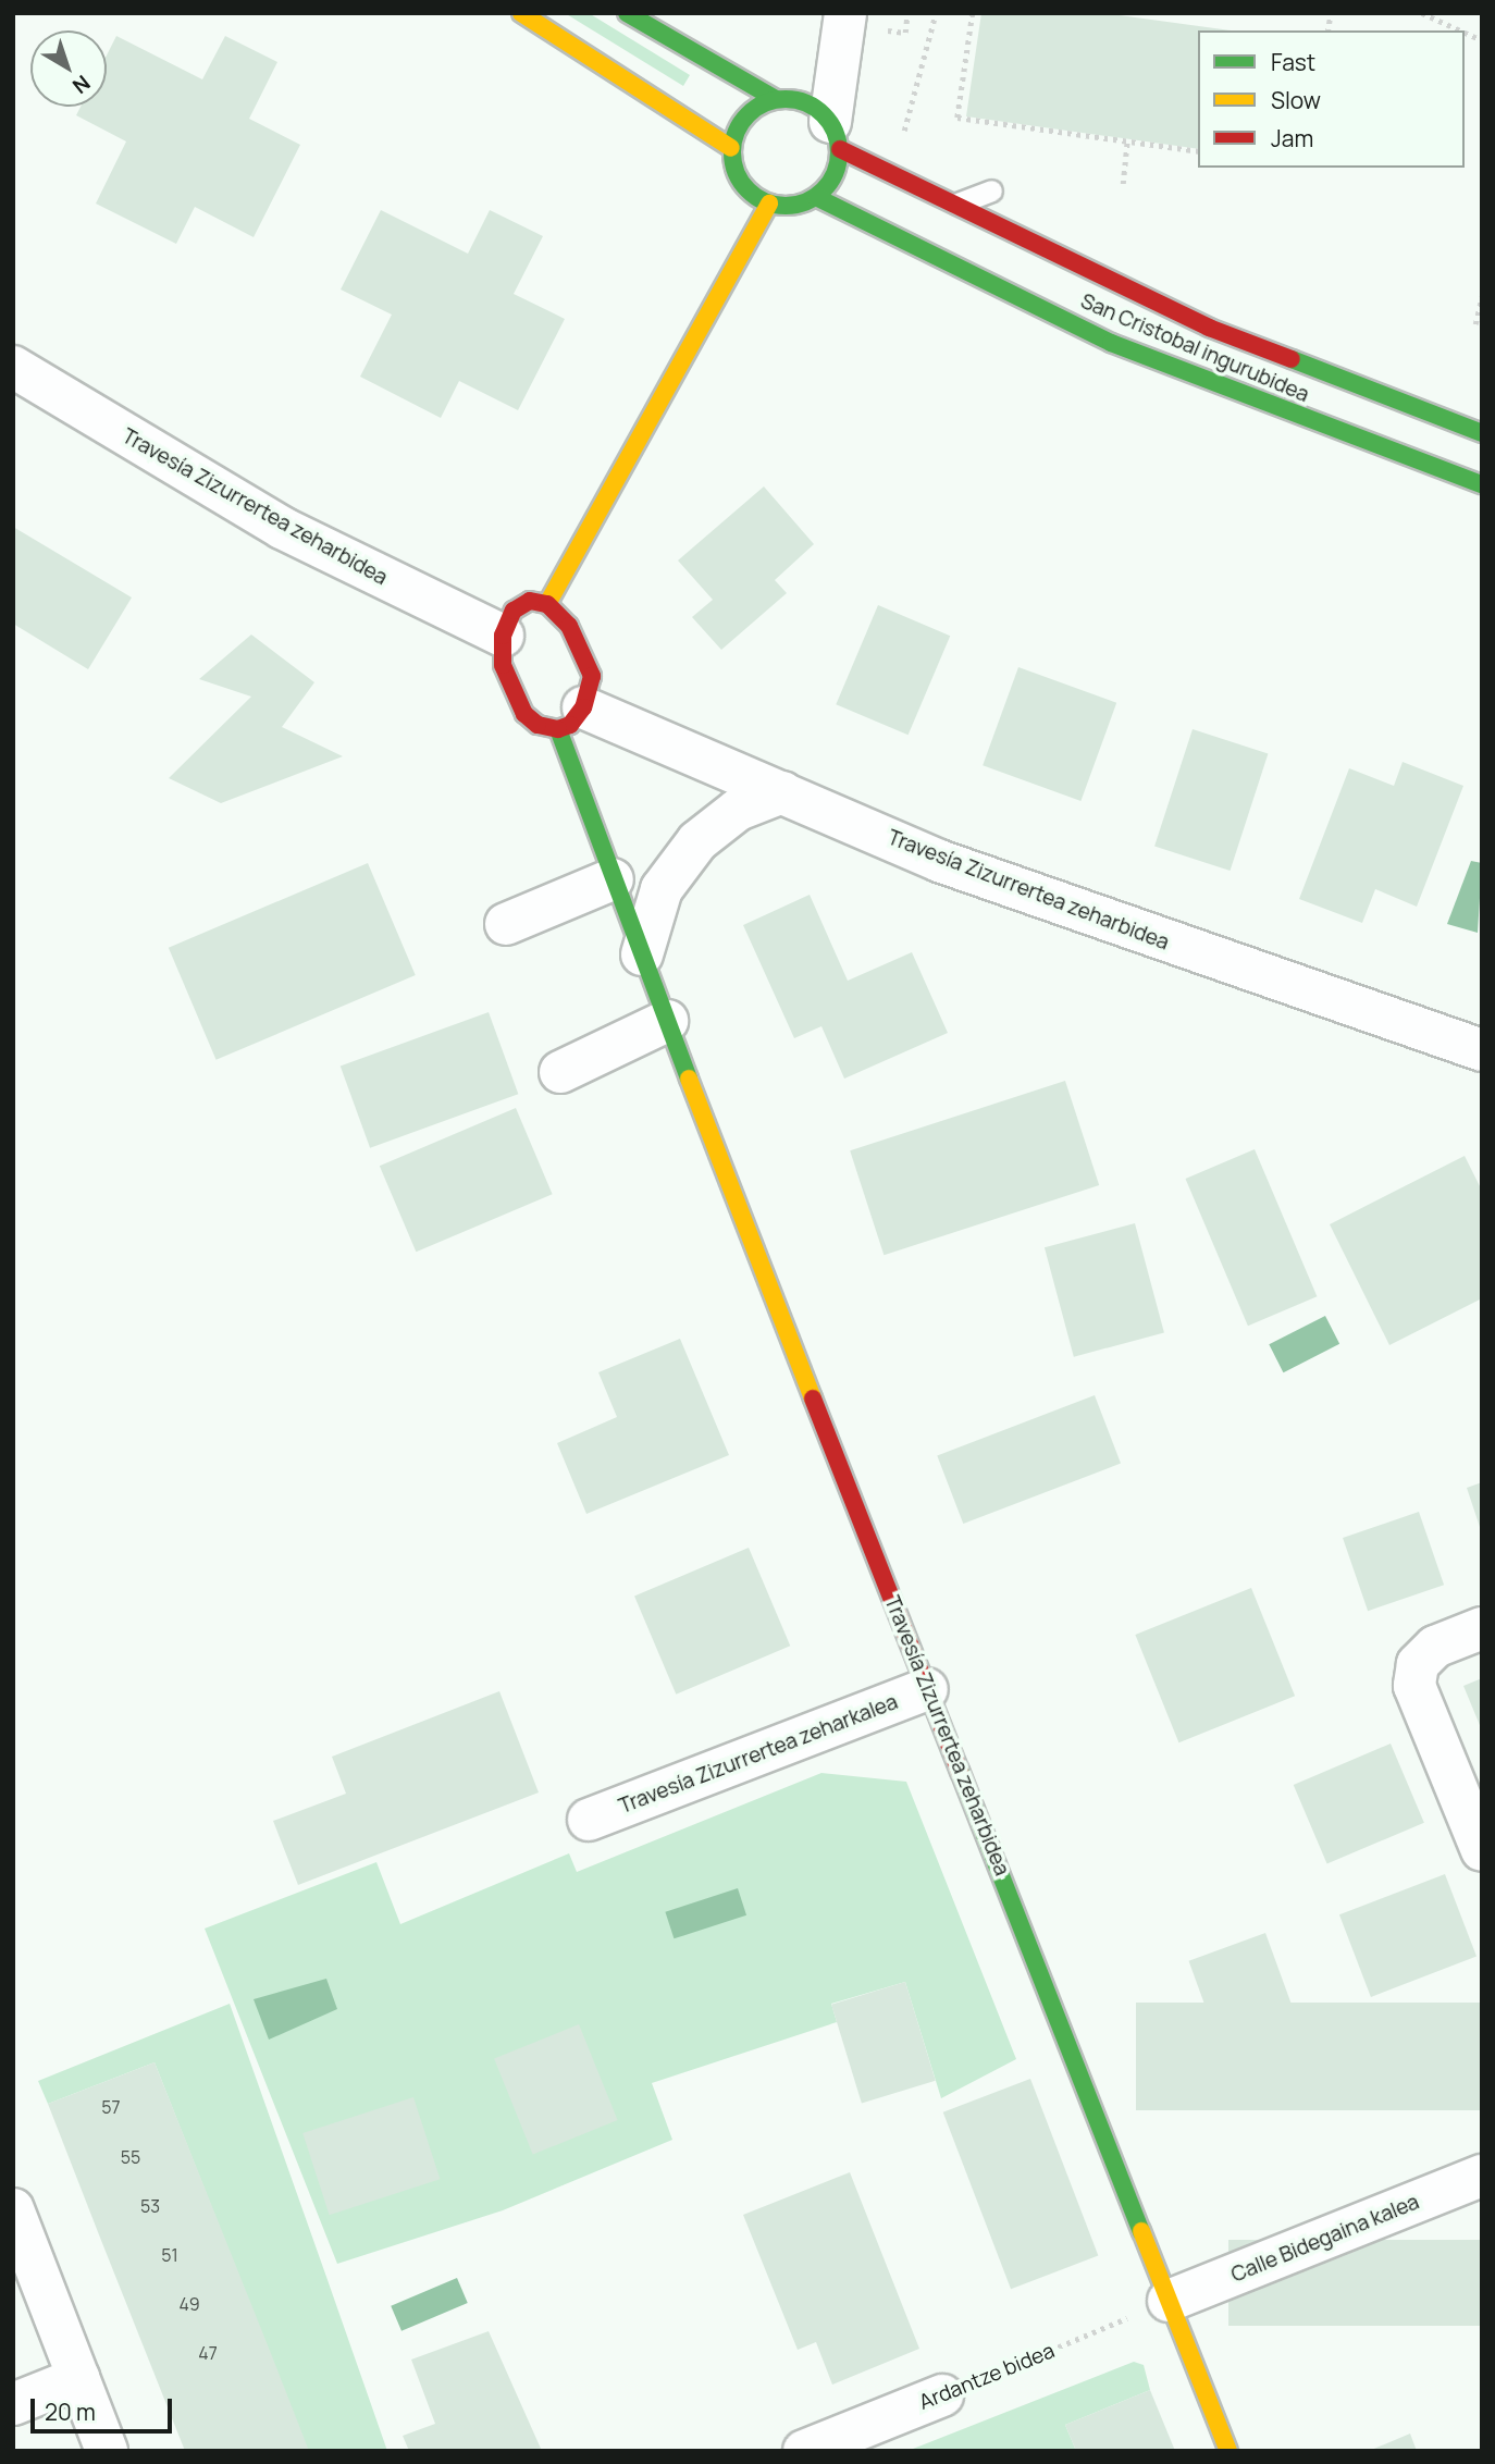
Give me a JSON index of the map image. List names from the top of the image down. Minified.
{"streets":{"street":["San Cristobal ingurubidea","Travesía Zizurrertea zeharbidea","Travesía Zizurrertea zeharkalea","Calle Bidegaina kalea","Ardantze bidea"]},"crossings":[["Travesía Zizurrertea zeharbidea","Travesía Zizurrertea zeharkalea"],["Travesía Zizurrertea zeharbidea","Calle Bidegaina kalea"],["Travesía Zizurrertea zeharbidea","Ardantze bidea"],["Calle Bidegaina kalea","Ardantze bidea"]],"house_numbers":["57","55","53","51","49","47"],"legend":["Fast","Slow","Jam"],"scale_bar":"20 m","north":"bottom right"}
